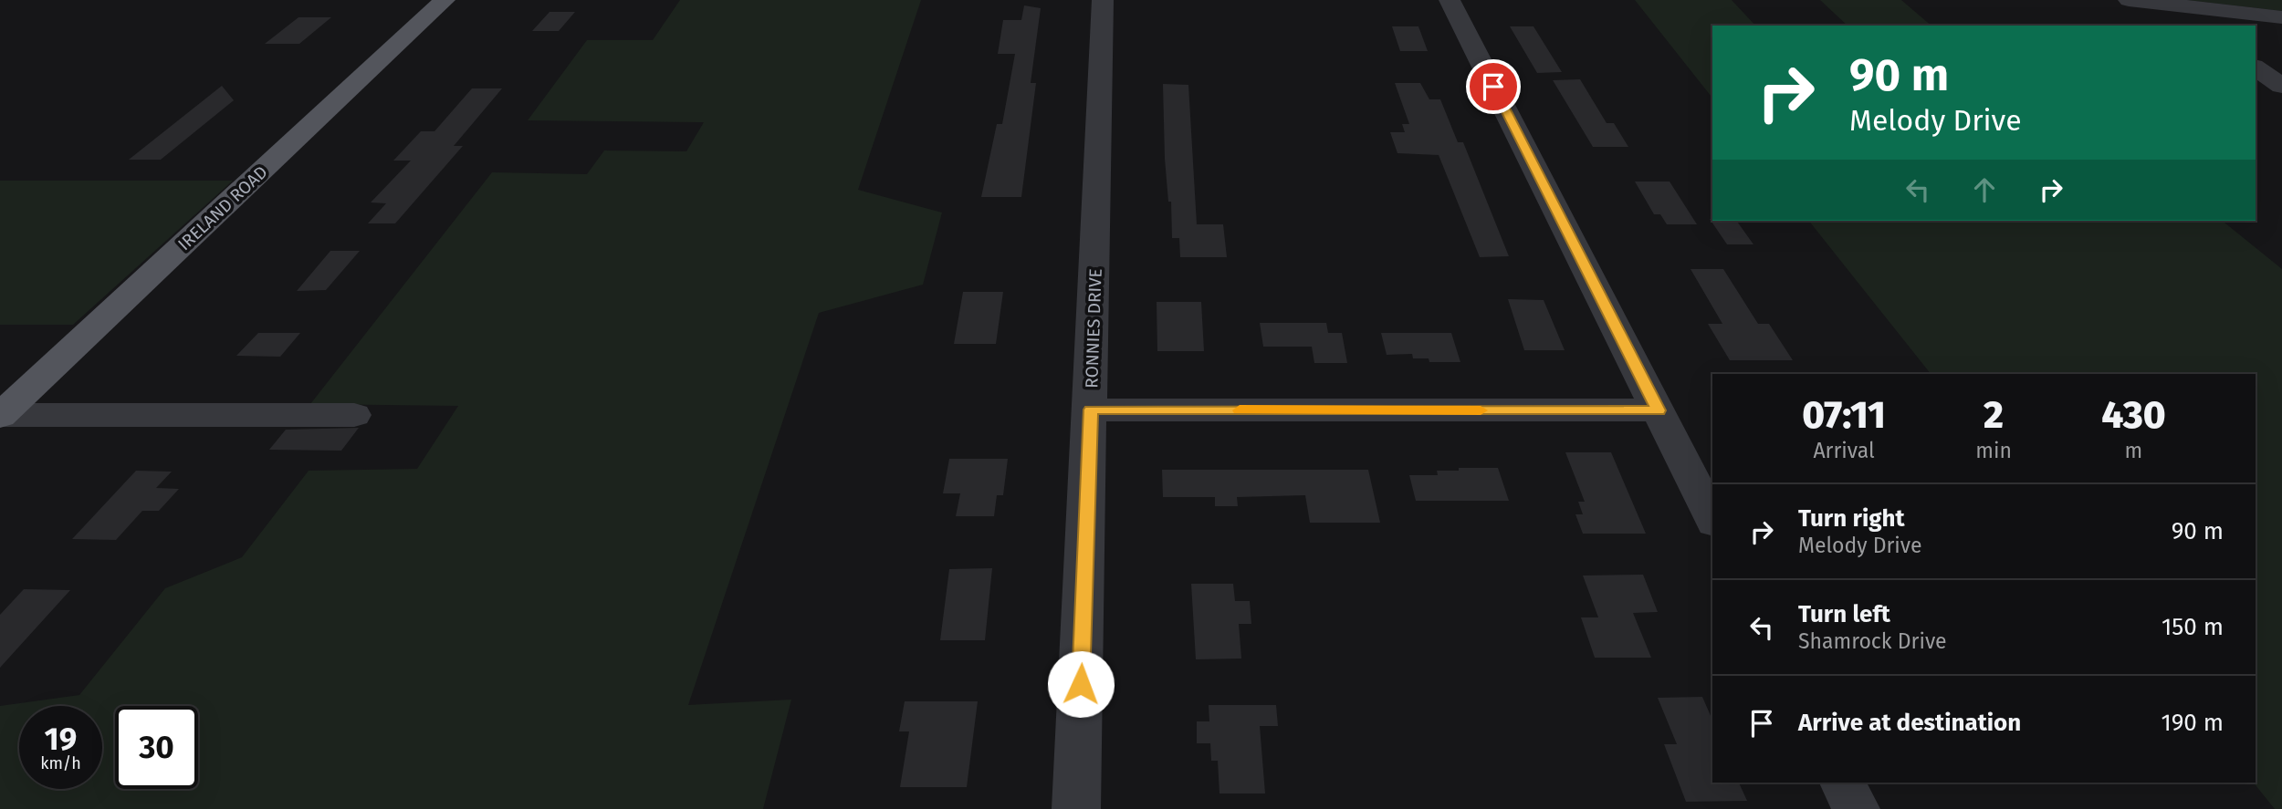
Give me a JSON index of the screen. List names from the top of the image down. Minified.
{"streets":{"main road":["IRELAND ROAD"],"street":["RONNIES DRIVE"]},"page":{"turn":["90 m","Melody Drive"],"eta":["07:11","Arrival","2","min","430","m"],"list":[{"name":"Turn right","note":"Melody Drive","value":"90 m"},{"name":"Turn left","note":"Shamrock Drive","value":"150 m"},{"name":"Arrive at destination","value":"190 m"}],"speed":"19 km/h","limit":"30"}}
